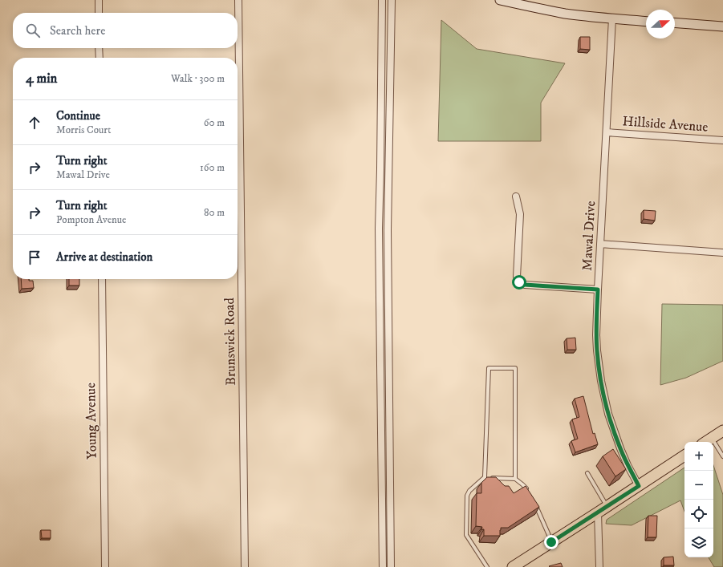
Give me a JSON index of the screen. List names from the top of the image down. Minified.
{"streets":{"street":["Hillside Avenue","Mawal Drive","Brunswick Road","Young Avenue"]},"crossings":[["Hillside Avenue","Mawal Drive"]],"north":"right","page":{"search":"Search here","heading":["4 min","Walk · 300 m"],"list":[["Continue","Morris Court","60 m"],["Turn right","Mawal Drive","160 m"],["Turn right","Pompton Avenue","80 m"],"Arrive at destination"],"map_buttons":["+","−"]}}
